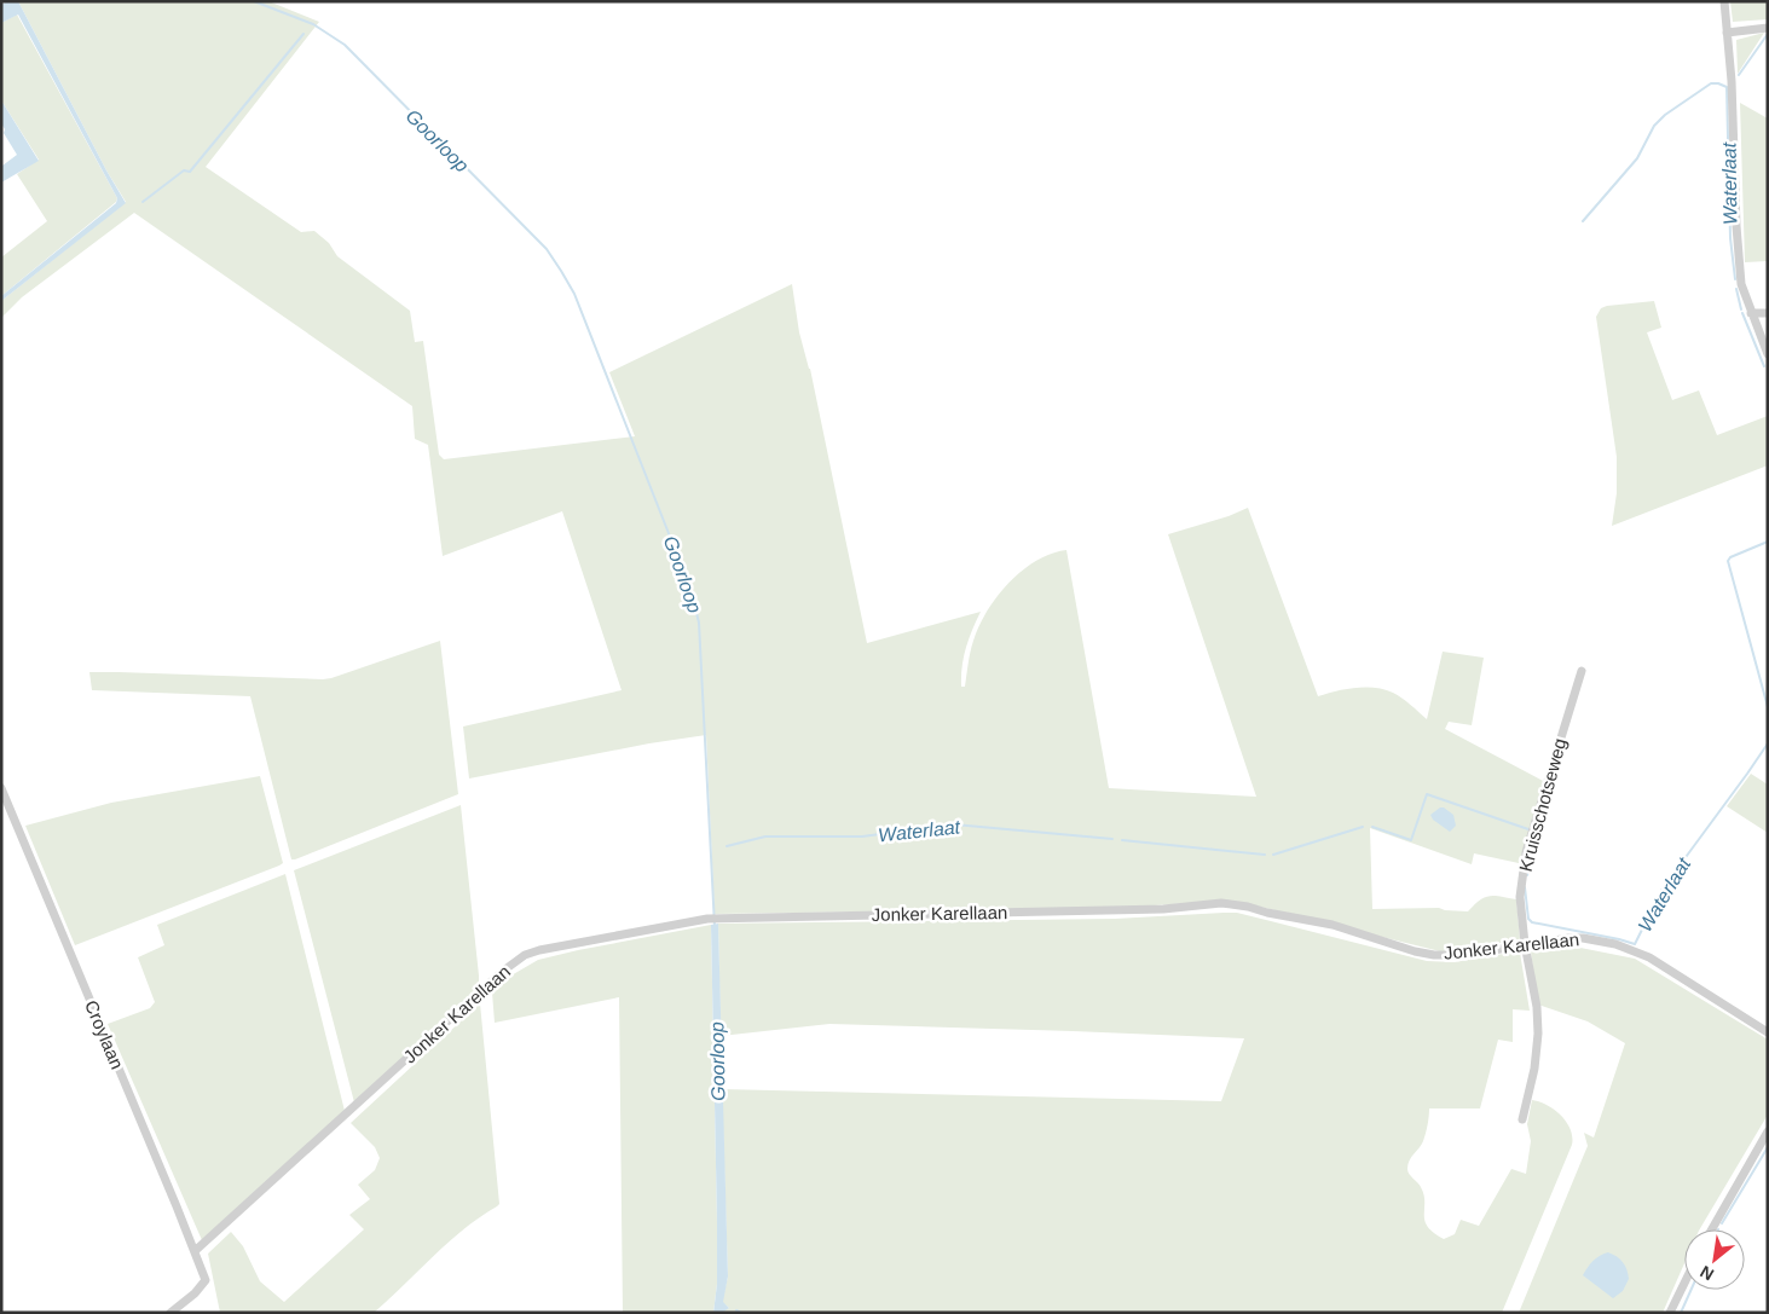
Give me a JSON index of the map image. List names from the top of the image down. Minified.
{"streets":{"street":["Kruisschotseweg","Jonker Karellaan","Croylaan"]},"crossings":[["Kruisschotseweg","Jonker Karellaan"],["Jonker Karellaan","Croylaan"]],"water":["Goorloop","Waterlaat"],"north":"bottom left"}
